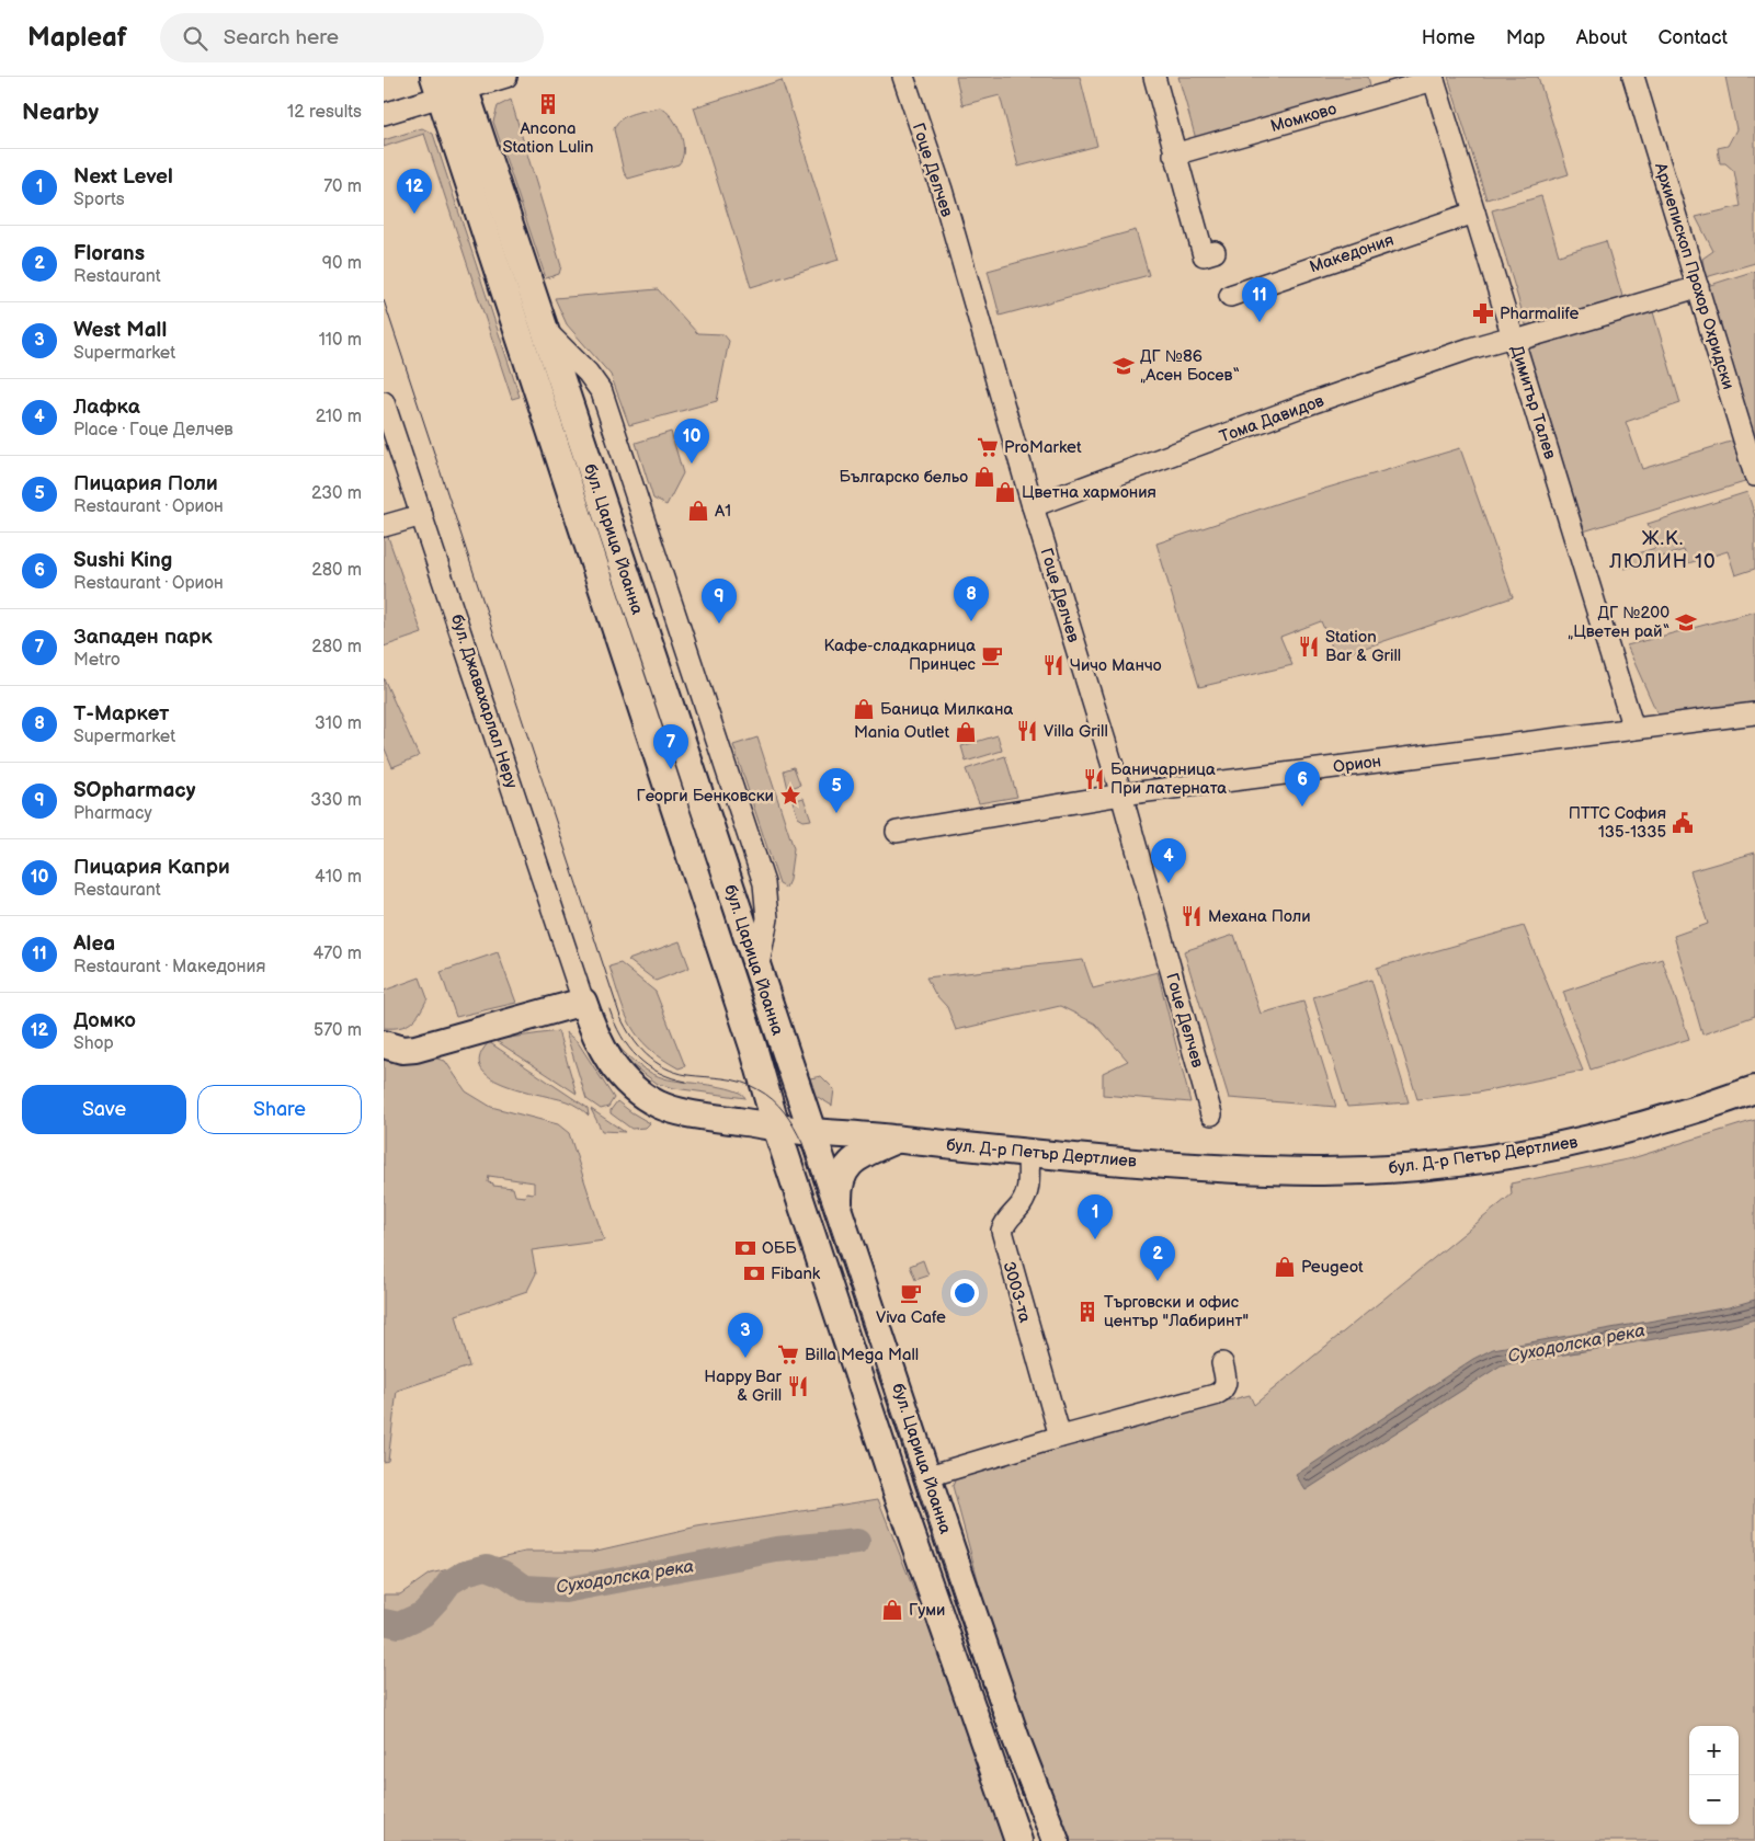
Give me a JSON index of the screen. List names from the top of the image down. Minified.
{"streets":{"main road":["бул. Царица Йоанна","бул. Д-р Петър Дертлиев"],"street":["Момково","Гоце Делчев","Македония","Архиепископ Прохор Охридски","Димитър Талев","Тома Давидов","бул. Джавахарлал Неру","Орион","3003-та"]},"crossings":[["Момково","Димитър Талев"],["Гоце Делчев","Тома Давидов"],["Гоце Делчев","Орион"],["Македония","Димитър Талев"],["Архиепископ Прохор Охридски","Тома Давидов"],["Димитър Талев","Тома Давидов"],["Димитър Талев","Орион"],["бул. Царица Йоанна","бул. Д-р Петър Дертлиев"],["бул. Джавахарлал Неру","бул. Д-р Петър Дертлиев"],["бул. Д-р Петър Дертлиев","3003-та"]],"districts":["Ж.К. ЛЮЛИН 10"],"water":["Суходолска река"],"places":{"building":["Ancona Station Lulin","Търговски и офис център \"Лабиринт\""],"pharmacy":["Pharmalife"],"school or university":["ДГ №86 „Асен Босев“","ДГ №200 „Цветен рай“"],"supermarket":["ProMarket","Billa Mega Mall"],"shop":["Българско бельо","Цветна хармония","A1","Баница Милкана","Mania Outlet","Peugeot","Гуми"],"restaurant":["Station Bar & Grill","Чичо Манчо","Villa Grill","Баничарница При латерната","Механа Поли","Happy Bar & Grill"],"cafe":["Кафе-сладкарница Принцес","Viva Cafe"],"place":["Георги Бенковски"],"public building":["ПТТС София 135-1335"],"bank":["ОББ","Fibank"]},"page":{"header":"Mapleaf","search":"Search here","nav":["Home","Map","About","Contact"],"heading":["Nearby","12 results"],"list":[{"mark":"1","name":"Next Level","note":"Sports","value":"70 m"},{"mark":"2","name":"Florans","note":"Restaurant","value":"90 m"},{"mark":"3","name":"West Mall","note":"Supermarket","value":"110 m"},{"mark":"4","name":"Лафка","note":"Place · Гоце Делчев","value":"210 m"},{"mark":"5","name":"Пицария Поли","note":"Restaurant · Орион","value":"230 m"},{"mark":"6","name":"Sushi King","note":"Restaurant · Орион","value":"280 m"},{"mark":"7","name":"Западен парк","note":"Metro","value":"280 m"},{"mark":"8","name":"Т-Маркет","note":"Supermarket","value":"310 m"},{"mark":"9","name":"SOpharmacy","note":"Pharmacy","value":"330 m"},{"mark":"10","name":"Пицария Капри","note":"Restaurant","value":"410 m"},{"mark":"11","name":"Alea","note":"Restaurant · Македония","value":"470 m"},{"mark":"12","name":"Домко","note":"Shop","value":"570 m"}],"pins":["12","11","10","8","9","7","6","5","4","1","2","3"],"buttons":["Save","Share"],"map_buttons":["+","−"]}}
